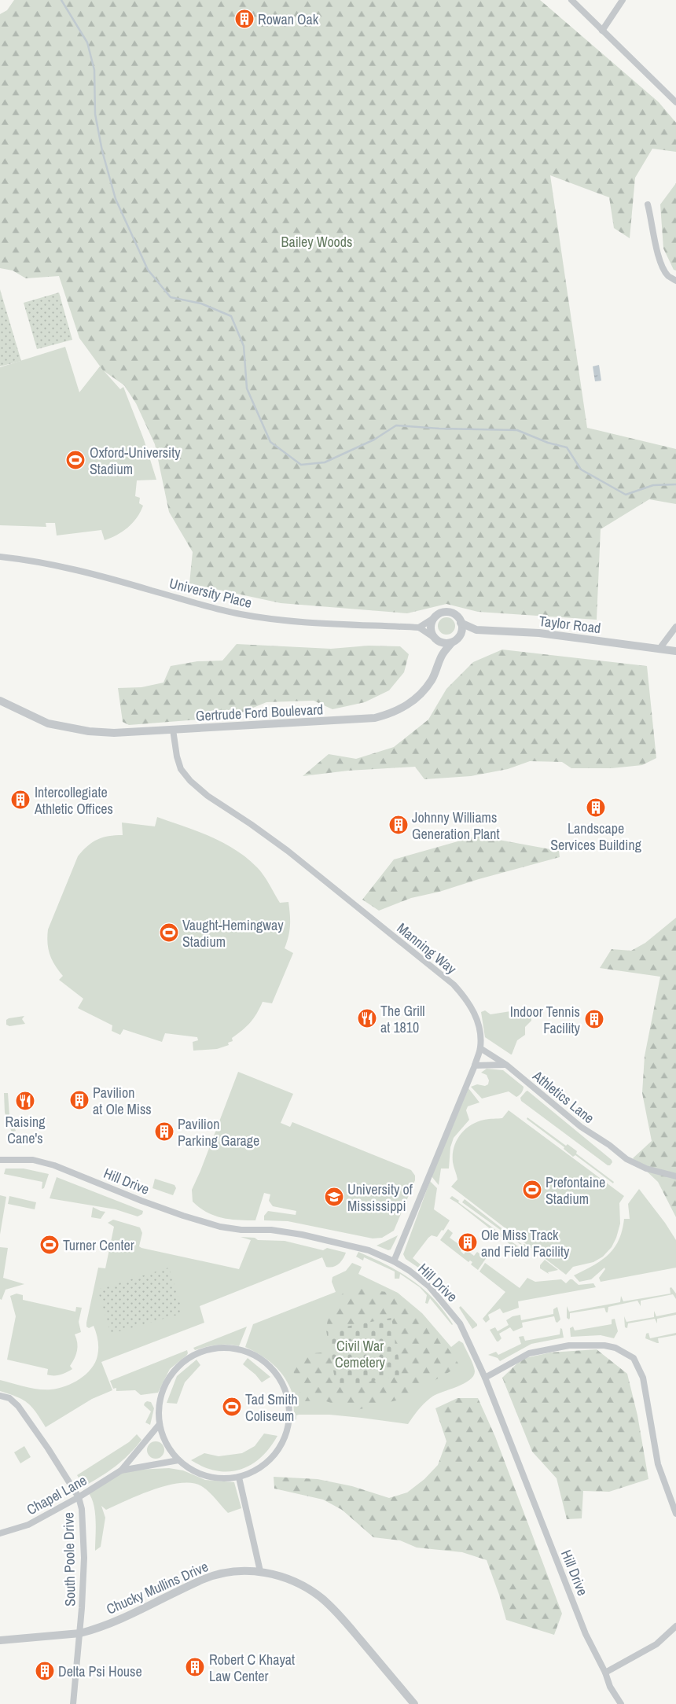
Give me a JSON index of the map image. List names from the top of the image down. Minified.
{"streets":{"street":["University Place","Taylor Road","Gertrude Ford Boulevard","Manning Way","Athletics Lane","Hill Drive","Chapel Lane","South Poole Drive","Chucky Mullins Drive"]},"crossings":[["Taylor Road","Gertrude Ford Boulevard"],["Gertrude Ford Boulevard","Manning Way"],["Manning Way","Athletics Lane"],["Manning Way","Hill Drive"],["Chapel Lane","South Poole Drive"],["South Poole Drive","Chucky Mullins Drive"]],"parks":["Bailey Woods","Civil War Cemetery"],"places":{"building":["Rowan Oak","Intercollegiate Athletic Offices","Landscape Services Building","Johnny Williams Generation Plant","Indoor Tennis Facility","Pavilion at Ole Miss","Pavilion Parking Garage","Ole Miss Track and Field Facility","Robert C Khayat Law Center","Delta Psi House"],"sports":["Oxford-University Stadium","Vaught-Hemingway Stadium","Prefontaine Stadium","Turner Center","Tad Smith Coliseum"],"restaurant":["The Grill at 1810","Raising Cane's"],"school or university":["University of Mississippi"]}}
